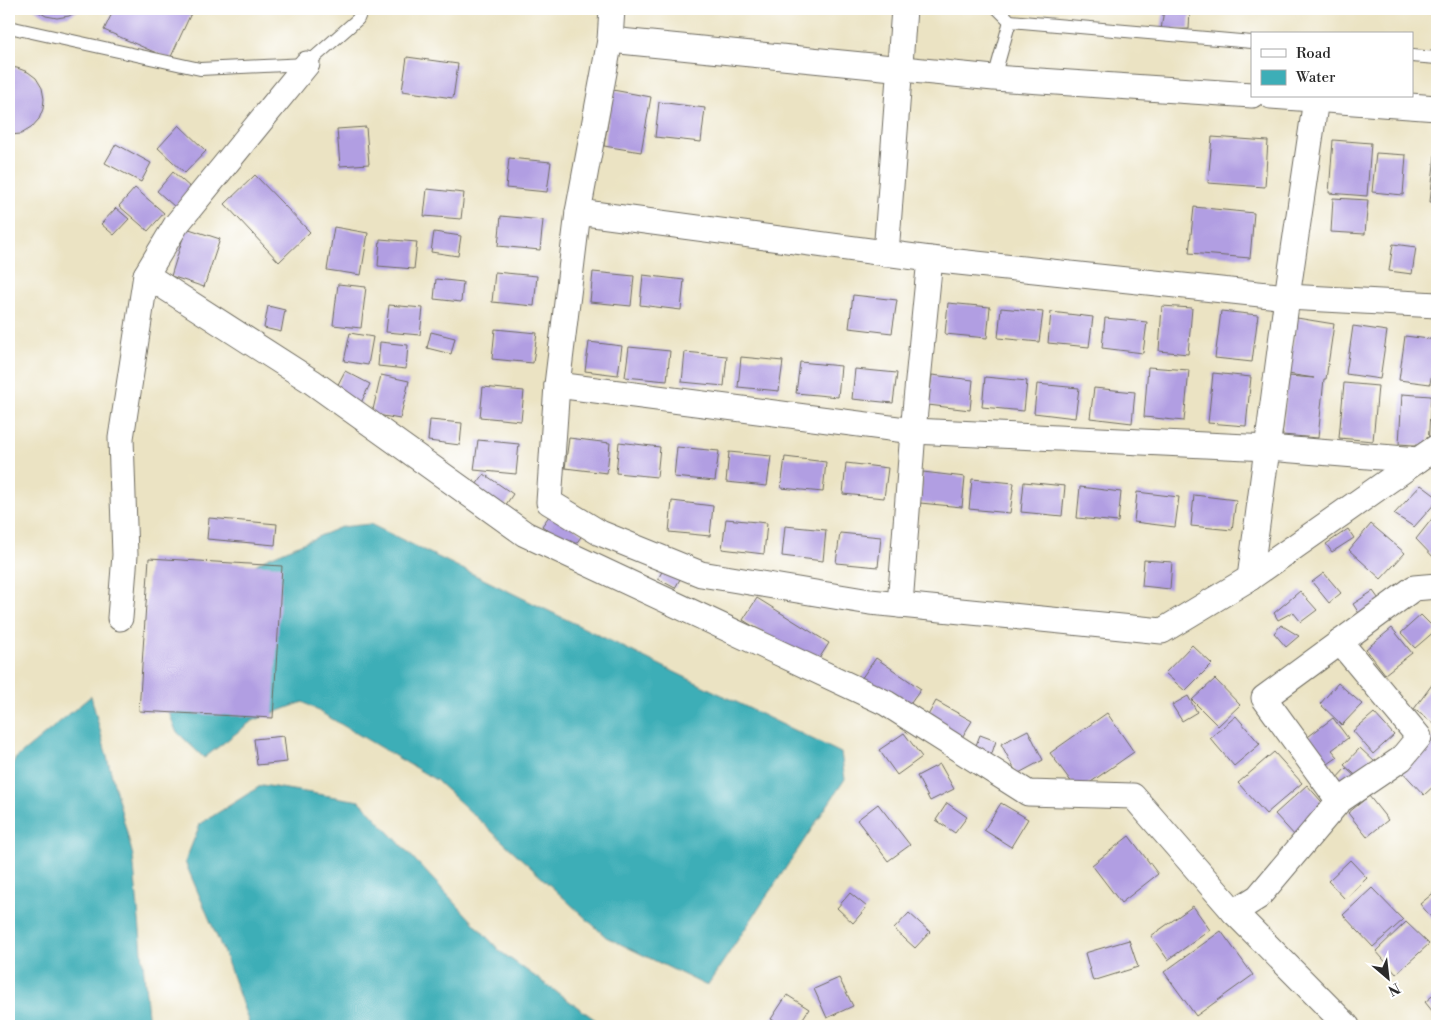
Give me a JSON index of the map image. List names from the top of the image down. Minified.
{"legend":["Road","Water"],"north":"bottom right"}
